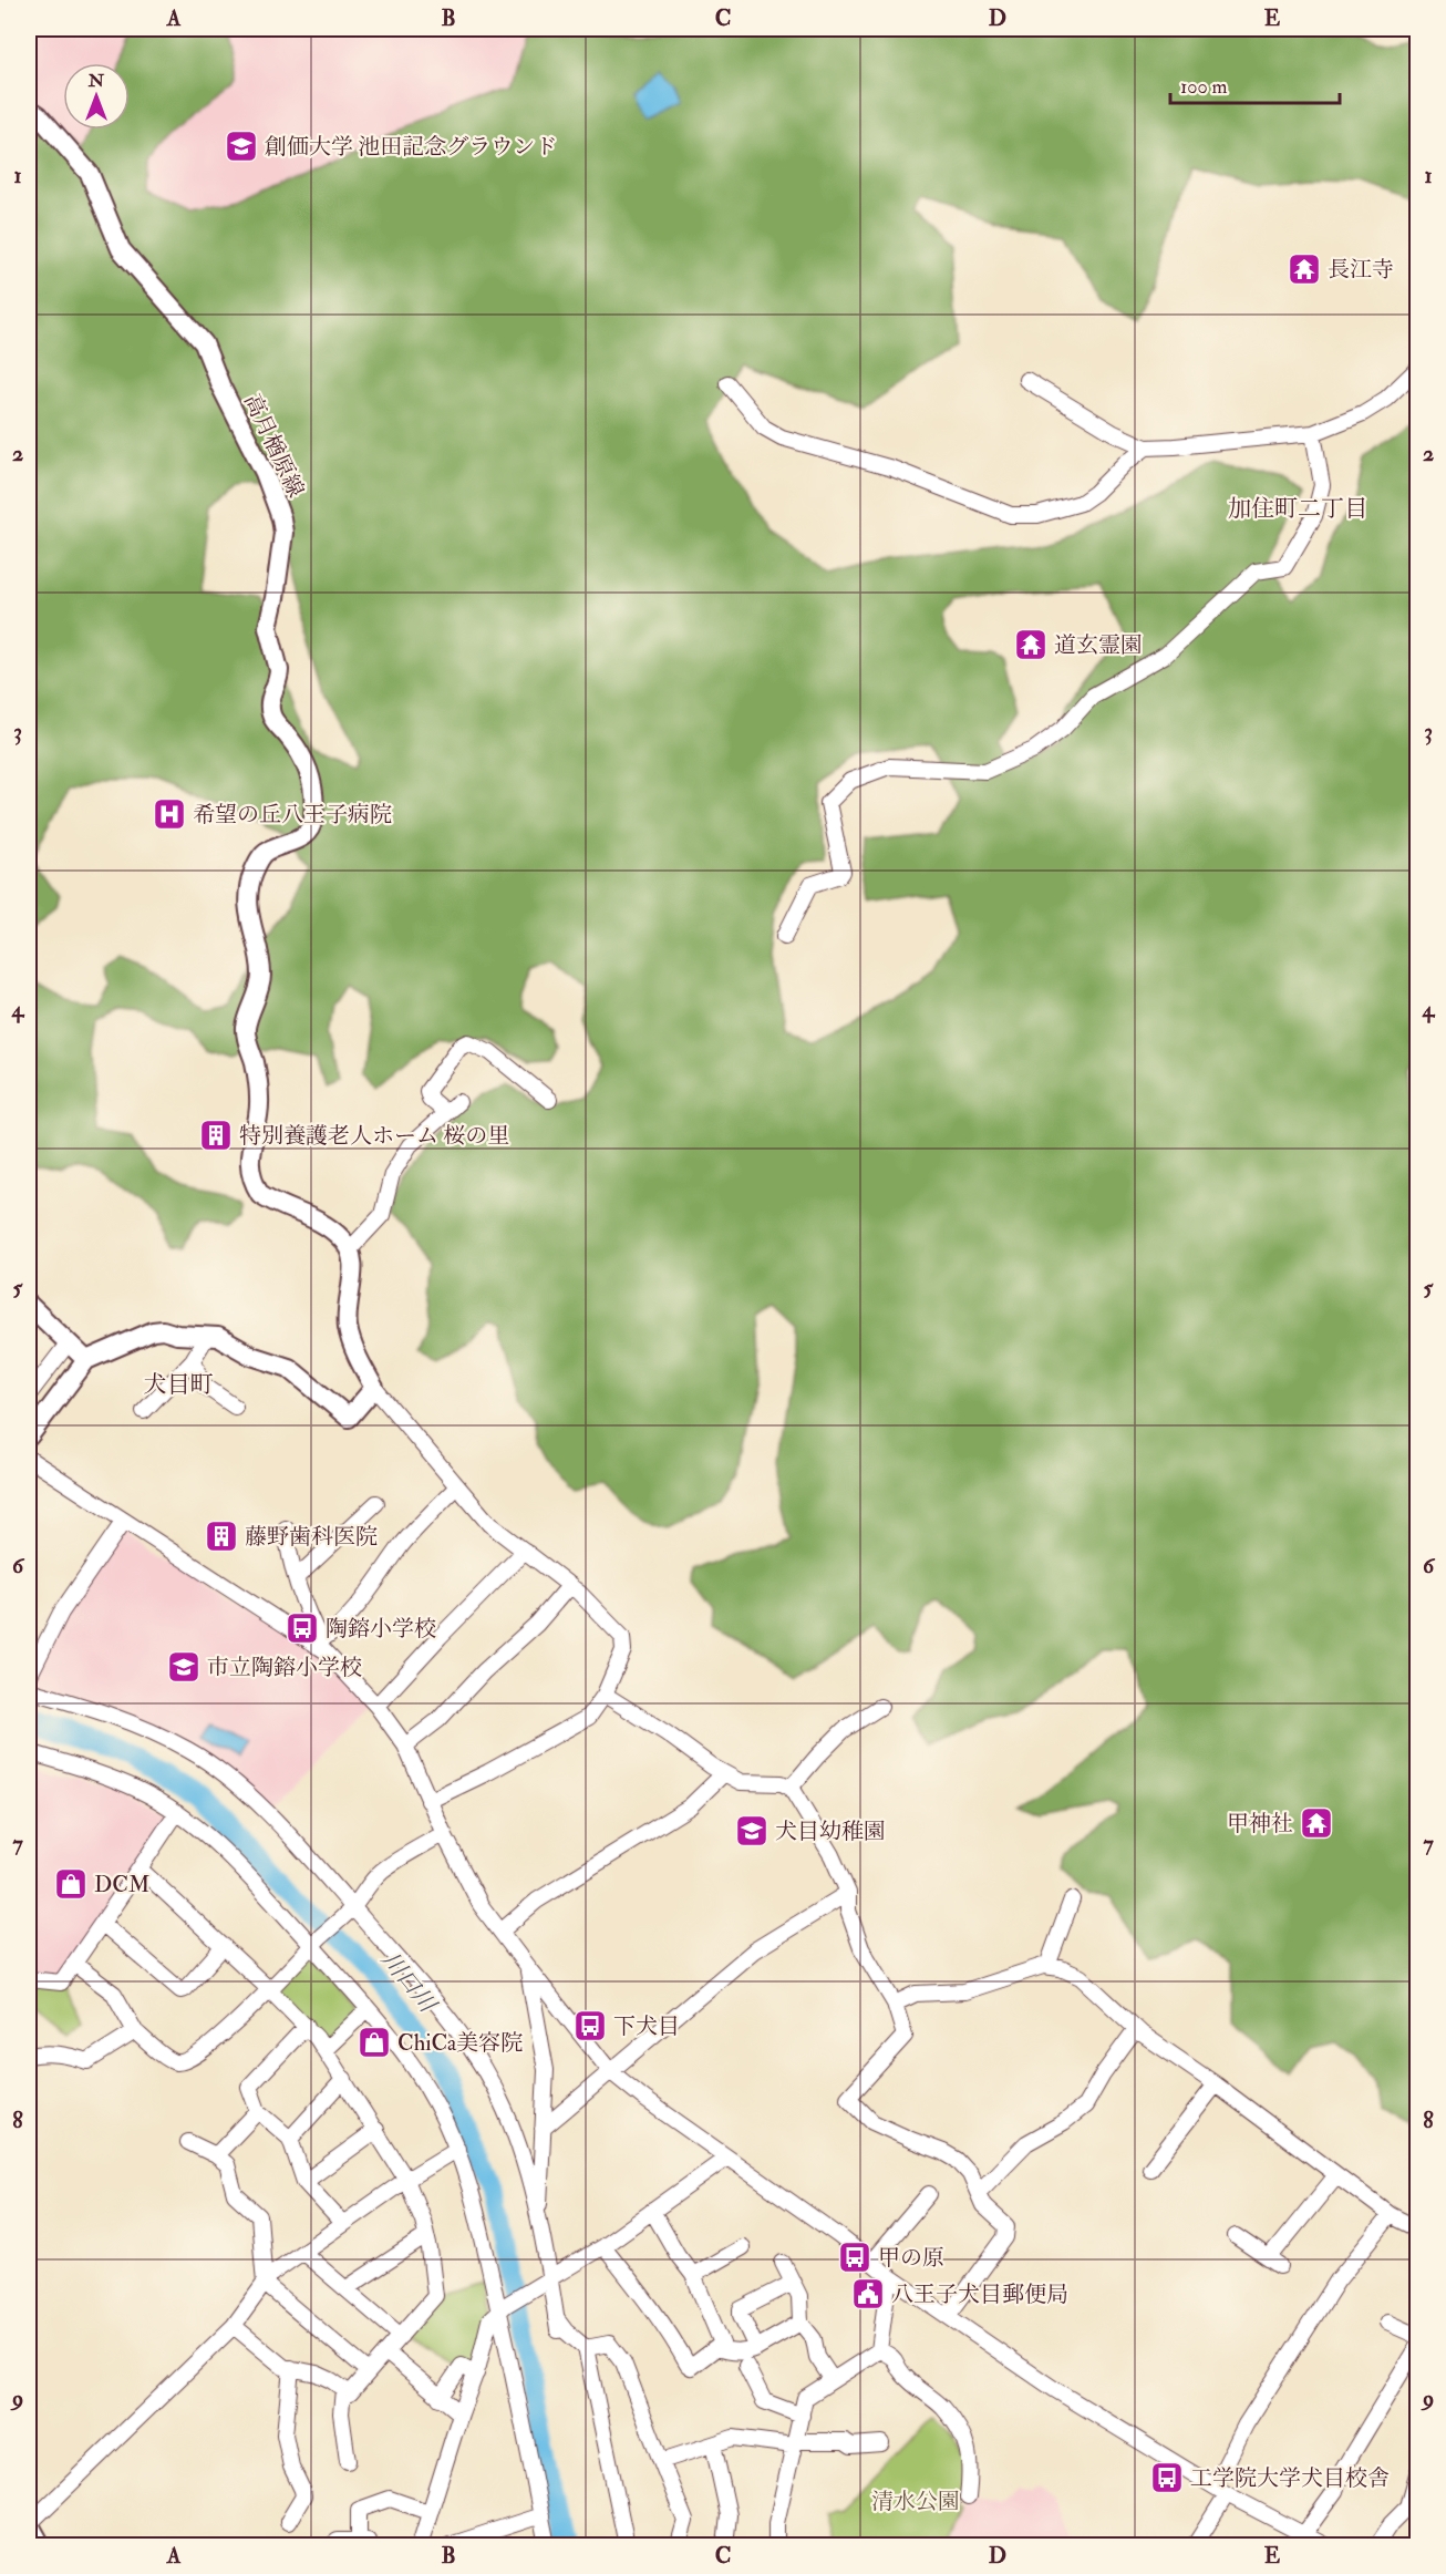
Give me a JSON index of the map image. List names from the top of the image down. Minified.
{"streets":{"main road":["高月楢原線"]},"districts":["加住町二丁目","犬目町"],"water":["川口川"],"parks":["清水公園"],"places":{"school or university":["創価大学 池田記念グラウンド","市立陶鎔小学校","犬目幼稚園"],"temple":["長江寺","道玄霊園","甲神社"],"hospital":["希望の丘八王子病院"],"building":["特別養護老人ホーム 桜の里","藤野歯科医院"],"bus stop":["陶鎔小学校","下犬目","甲の原","工学院大学犬目校舎"],"shop":["DCM","ChiCa美容院"],"public building":["八王子犬目郵便局"]},"scale_bar":"100 m","north":"top","grid":{"columns":["A","B","C","D","E"],"rows":["1","2","3","4","5","6","7","8","9"]}}
